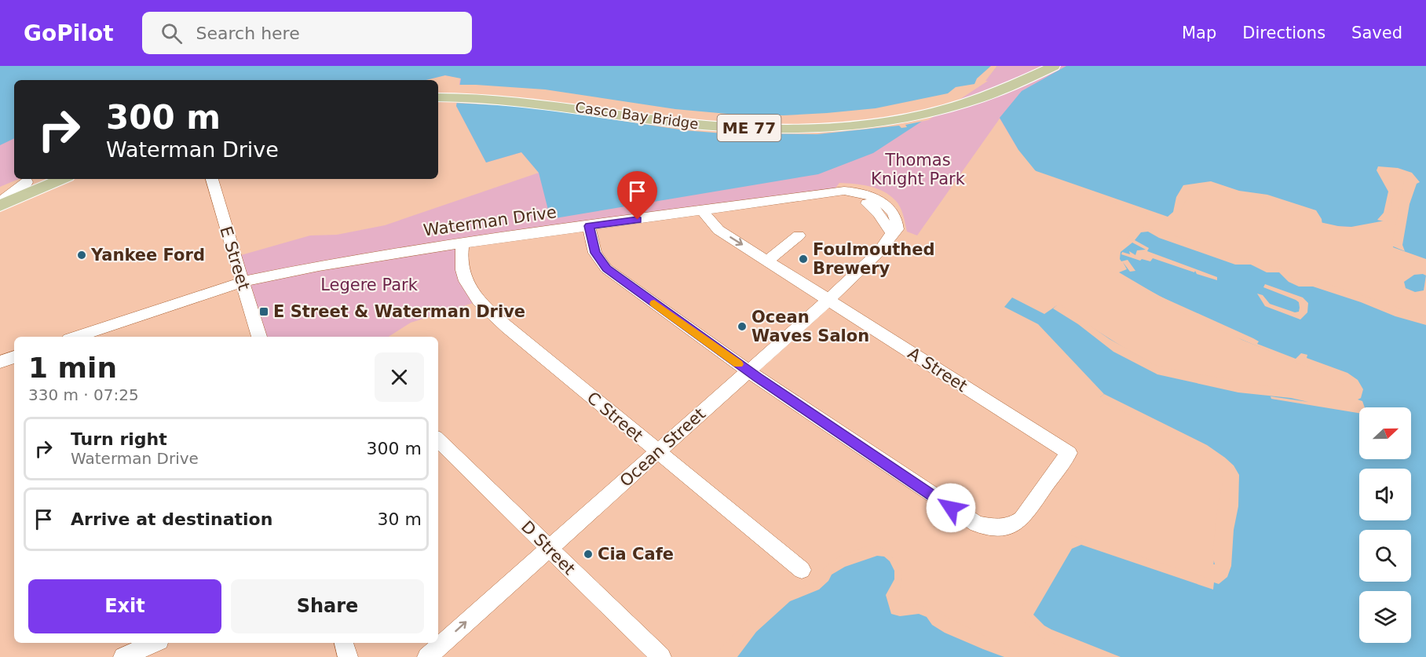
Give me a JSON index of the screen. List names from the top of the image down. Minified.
{"streets":{"main road":["Casco Bay Bridge","ME 77"],"street":["Waterman Drive","E Street","A Street","C Street","Ocean Street","D Street"]},"crossings":[["Waterman Drive","E Street"],["Waterman Drive","A Street"],["Waterman Drive","C Street"],["Waterman Drive","Ocean Street"],["A Street","Ocean Street"],["C Street","Ocean Street"],["Ocean Street","D Street"]],"parks":["Thomas Knight Park","Legere Park"],"places":{"other":["Yankee Ford","Foulmouthed Brewery","Ocean Waves Salon","Cia Cafe"],"transit":["E Street & Waterman Drive"]},"north":"right","page":{"header":"GoPilot","search":"Search here","nav":["Map","Directions","Saved"],"turn":["300 m","Waterman Drive"],"heading":["1 min","330 m · 07:25"],"list":[{"name":"Turn right","note":"Waterman Drive","value":"300 m"},{"name":"Arrive at destination","value":"30 m"}],"buttons":["Exit","Share"]}}
